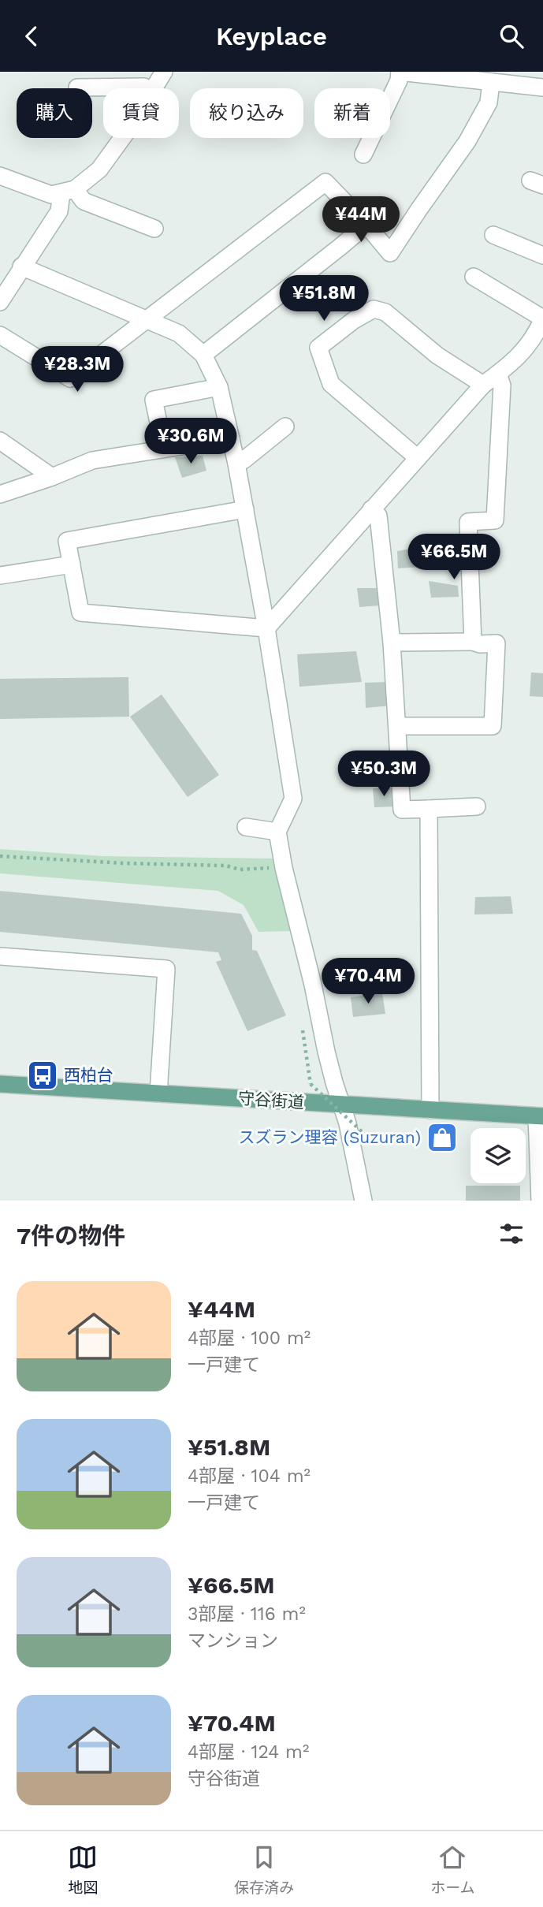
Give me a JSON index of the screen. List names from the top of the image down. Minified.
{"streets":{"main road":["守谷街道"]},"places":{"bus stop":["西柏台"],"shop":["スズラン理容 (Suzuran)"]},"page":{"header":"Keyplace","chip":["購入","賃貸","絞り込み","新着"],"price":["¥44M","¥51.8M","¥28.3M","¥30.6M","¥66.5M","¥50.3M","¥70.4M"],"heading":"7件の物件","list":[{"name":"¥44M","note":"4部屋 · 100 m² · 一戸建て"},{"name":"¥51.8M","note":"4部屋 · 104 m² · 一戸建て"},{"name":"¥66.5M","note":"3部屋 · 116 m² · マンション"},{"name":"¥70.4M","note":"4部屋 · 124 m² · 守谷街道"}],"tabs":["地図","保存済み","ホーム"]}}
